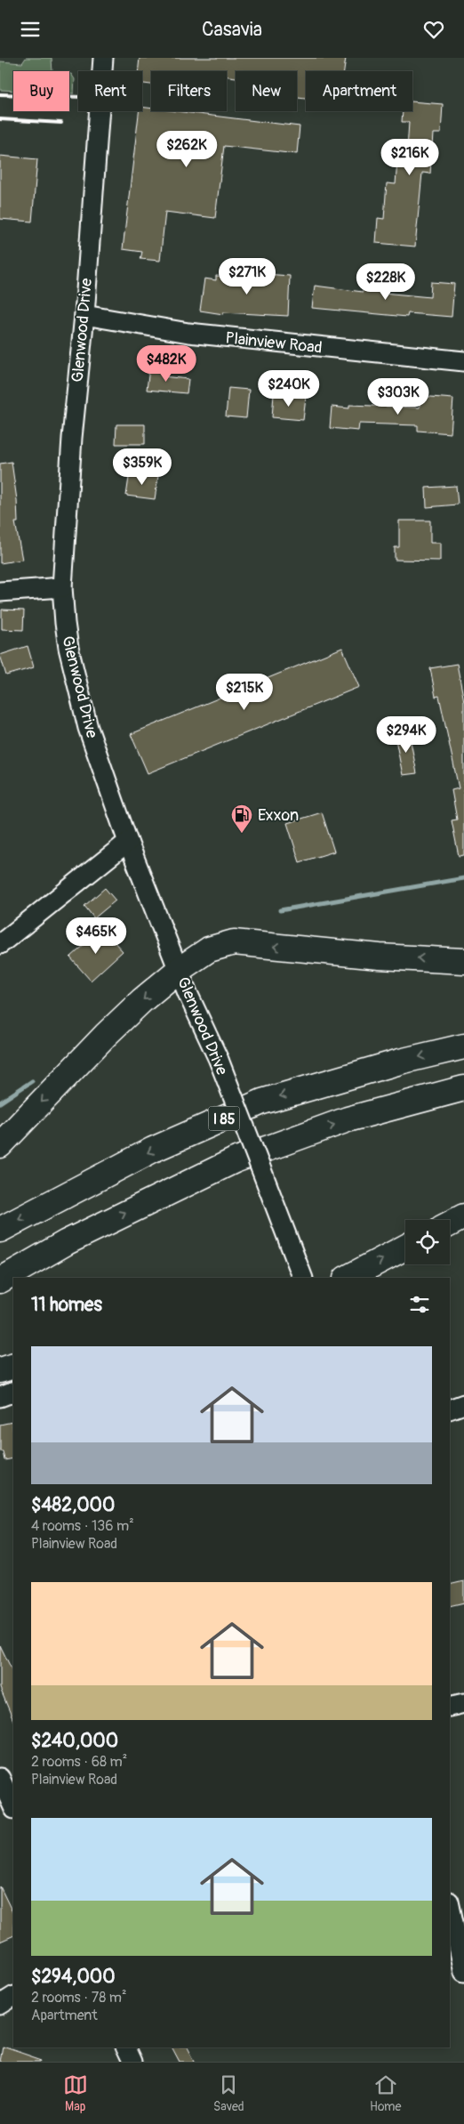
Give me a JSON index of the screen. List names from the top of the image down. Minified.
{"streets":{"highway":["I 85"],"street":["Glenwood Drive","Plainview Road"]},"crossings":[["Glenwood Drive","Plainview Road"]],"places":{"fuel station":["Exxon"]},"page":{"header":"Casavia","chip":["Buy","Rent","Filters","New","Apartment"],"price":["$262K","$216K","$271K","$228K","$482K","$240K","$303K","$359K","$215K","$294K","$465K"],"heading":"11 homes","list":[{"name":"$482,000","note":"4 rooms · 136 m² · Plainview Road"},{"name":"$240,000","note":"2 rooms · 68 m² · Plainview Road"},{"name":"$294,000","note":"2 rooms · 78 m² · Apartment"}],"tabs":["Map","Saved","Home"]}}
